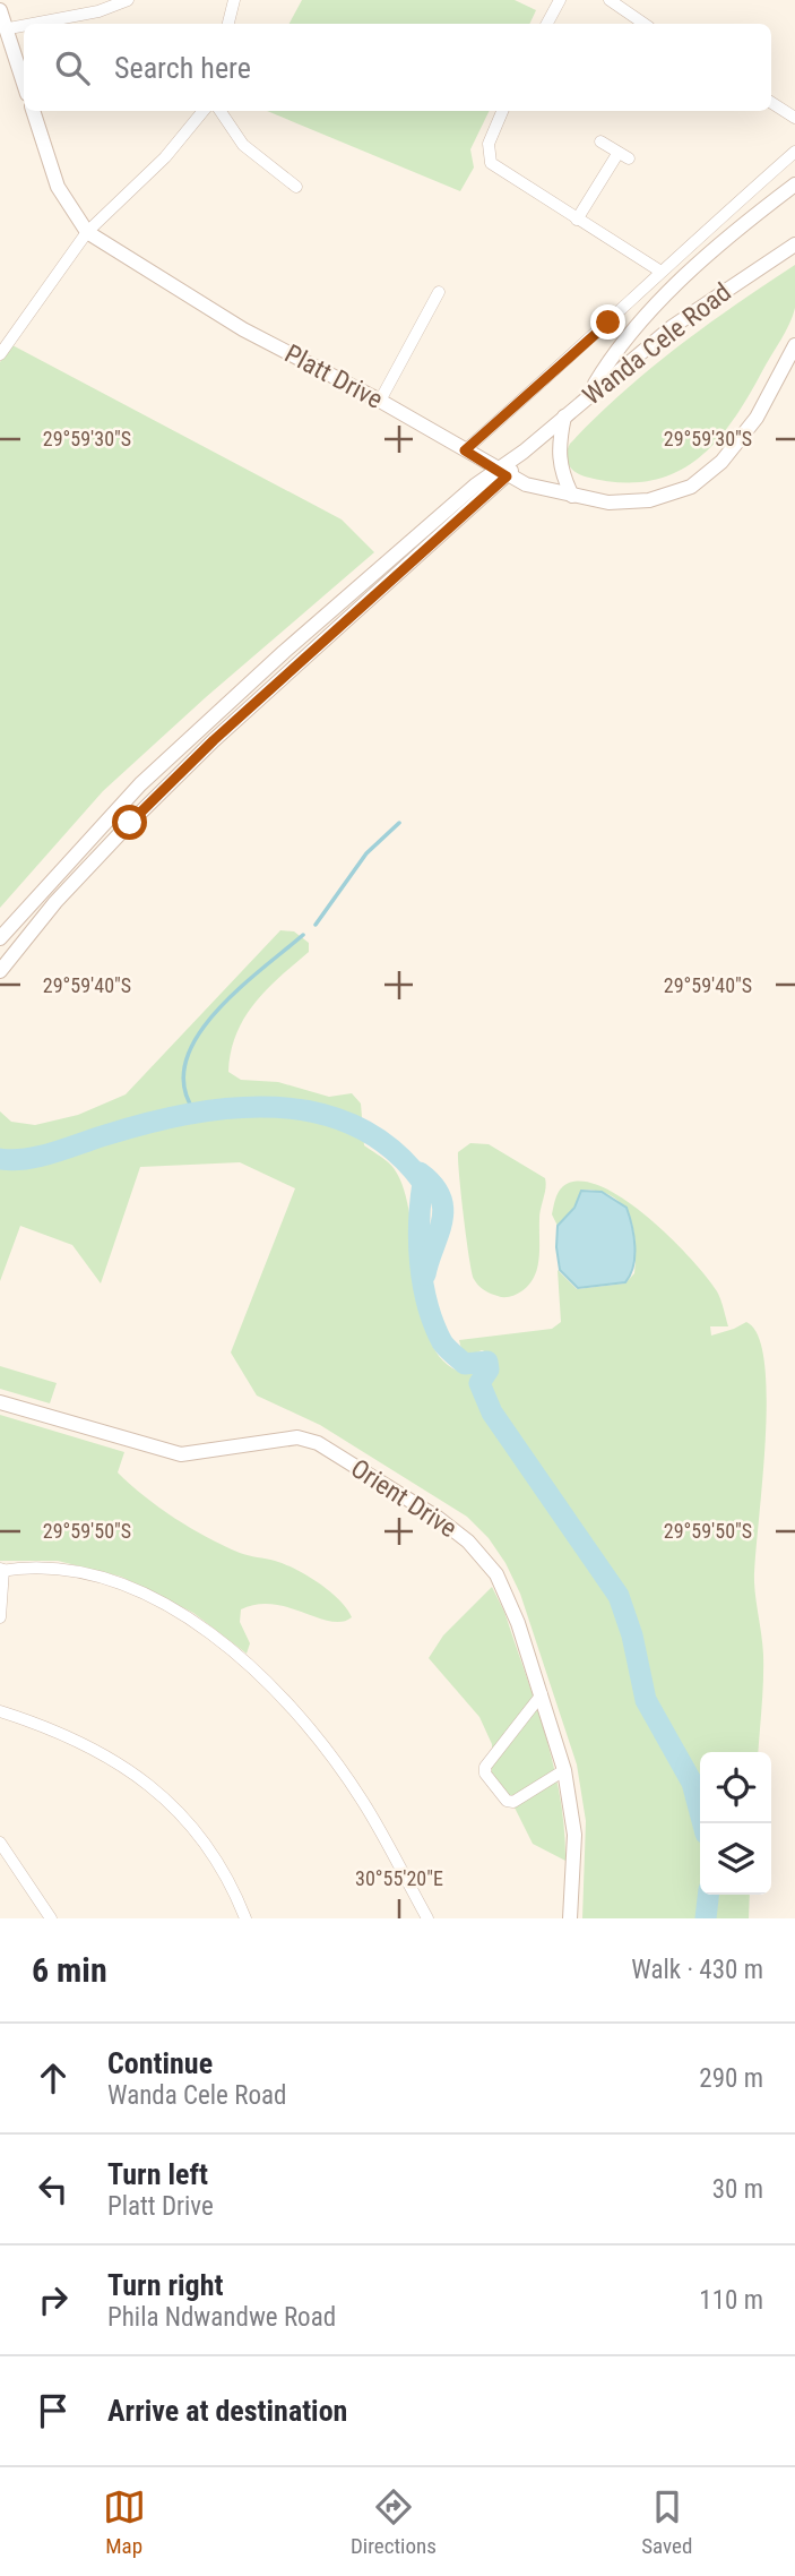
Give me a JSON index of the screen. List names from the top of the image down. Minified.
{"streets":{"street":["Wanda Cele Road","Platt Drive","Orient Drive"]},"crossings":[["Wanda Cele Road","Platt Drive"]],"page":{"search":"Search here","heading":["6 min","Walk · 430 m"],"list":[["Continue","Wanda Cele Road","290 m"],["Turn left","Platt Drive","30 m"],["Turn right","Phila Ndwandwe Road","110 m"],"Arrive at destination"],"nav":["Map","Directions","Saved"]},"coordinates":["29°59'30\"S","29°59'40\"S","29°59'50\"S","30°55'20\"E"]}
